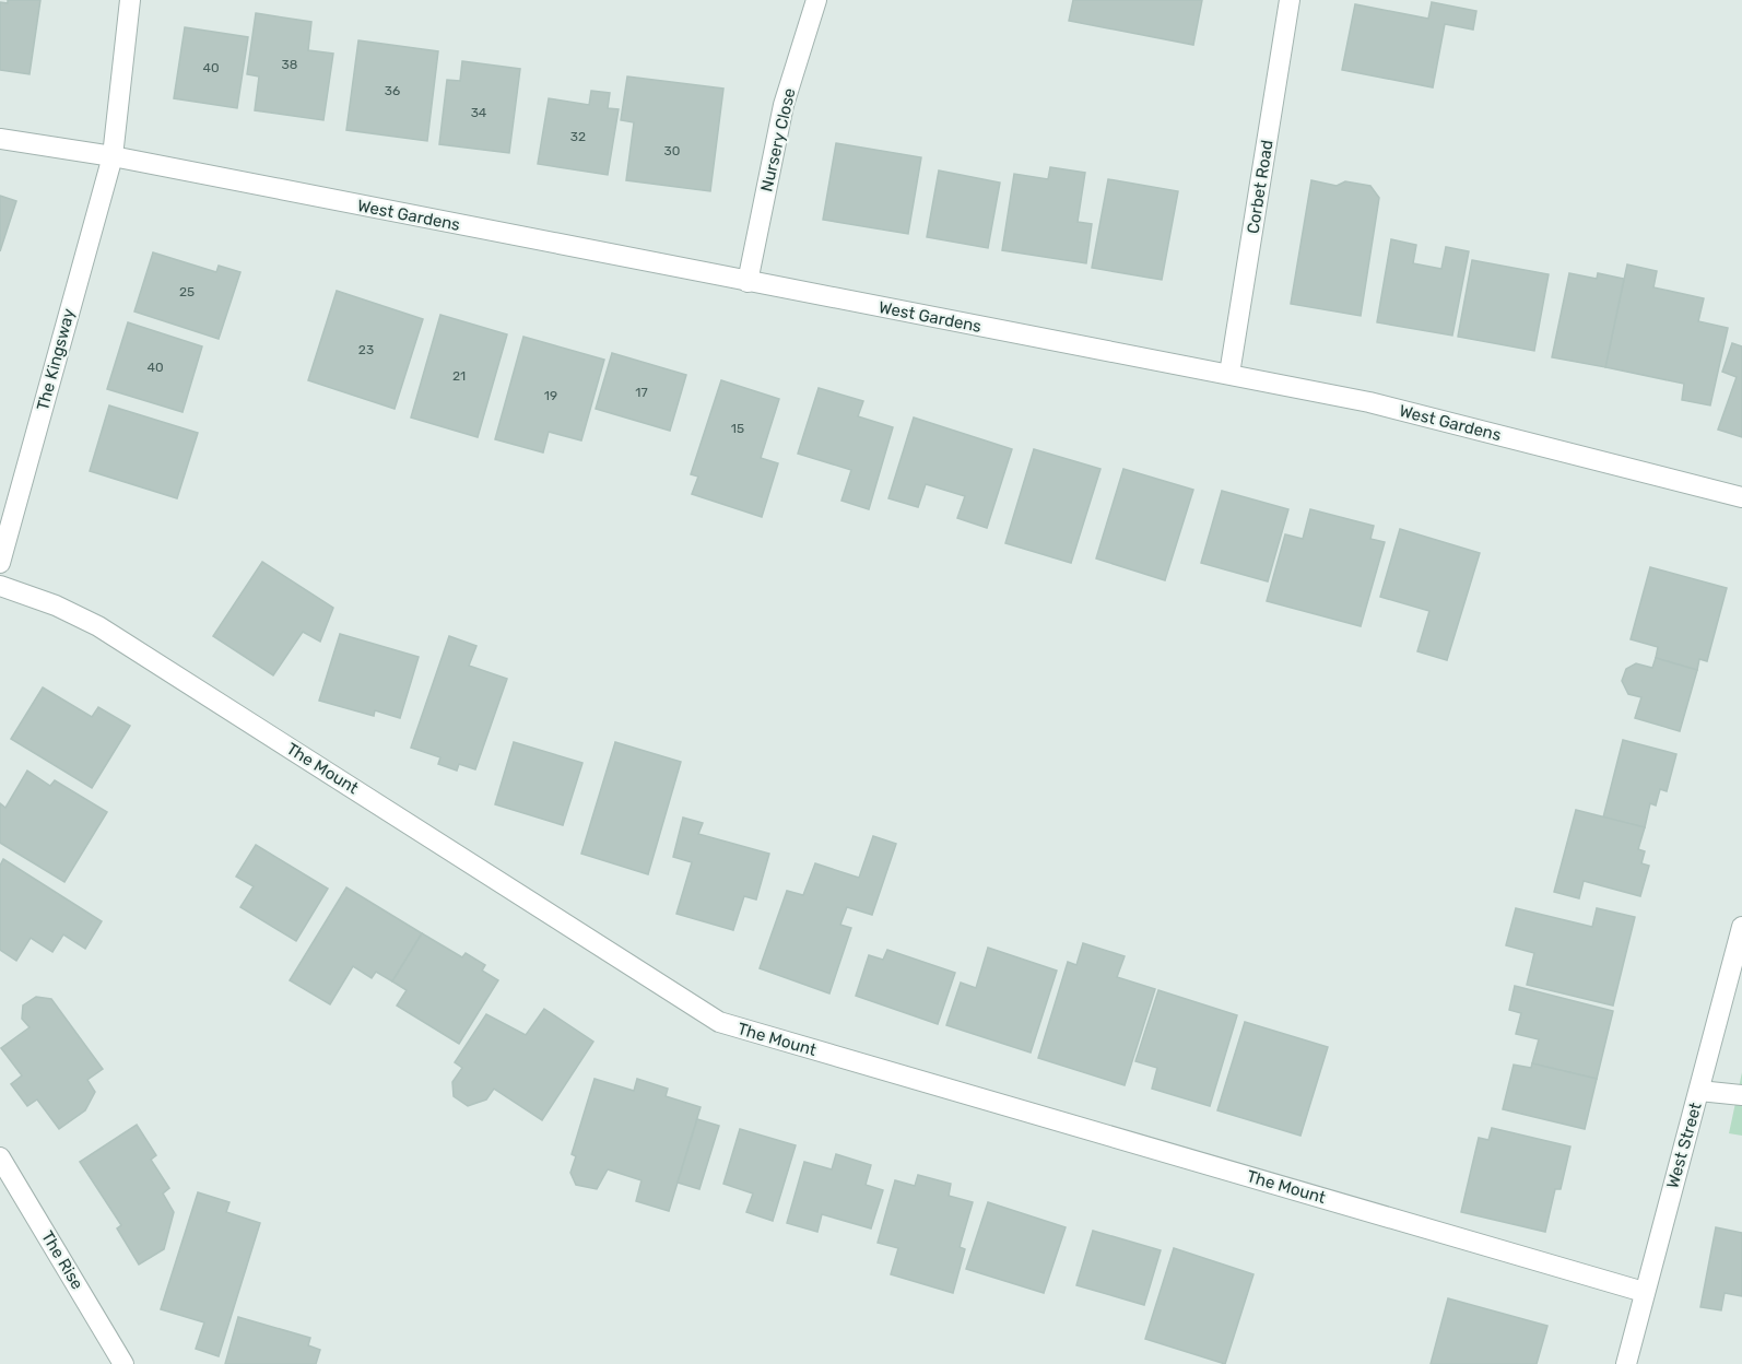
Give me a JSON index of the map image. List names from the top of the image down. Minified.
{"streets":{"street":["Nursery Close","Corbet Road","West Gardens","The Kingsway","The Mount","West Street","The Rise"]},"crossings":[["Nursery Close","West Gardens"],["Corbet Road","West Gardens"],["West Gardens","The Kingsway"],["The Mount","West Street"]],"house_numbers":["38","40","36","34","32","30","25","23","40","21","17","19","15"]}
